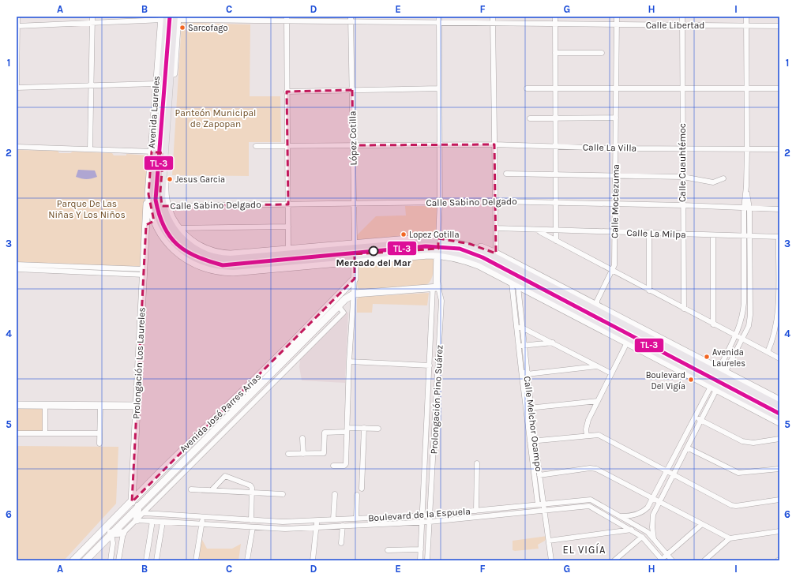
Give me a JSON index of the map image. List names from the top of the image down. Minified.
{"streets":{"main road":["Avenida Laureles","Prolongación Los Laureles","Prolongación Pino Suárez","Avenida José Parres Arias"],"street":["Calle Libertad","López Cotilla","Calle La Villa","Calle Cuauhtémoc","Calle Moctezuma","Calle Sabino Delgado","Calle La Milpa","Calle Melchor Ocampo","Boulevard de la Espuela"]},"crossings":[["Calle Libertad","Avenida Laureles"],["Calle Libertad","López Cotilla"],["Calle Libertad","Calle Cuauhtémoc"],["Calle Libertad","Calle Moctezuma"],["Avenida Laureles","López Cotilla"],["Avenida Laureles","Calle Moctezuma"],["Avenida Laureles","Calle Sabino Delgado"],["Avenida Laureles","Prolongación Los Laureles"],["Avenida Laureles","Prolongación Pino Suárez"],["Avenida Laureles","Calle Melchor Ocampo"],["López Cotilla","Calle La Villa"],["López Cotilla","Calle Sabino Delgado"],["Calle La Villa","Calle Cuauhtémoc"],["Calle La Villa","Calle Moctezuma"],["Calle Cuauhtémoc","Calle Sabino Delgado"],["Calle Cuauhtémoc","Calle La Milpa"],["Calle Moctezuma","Calle Sabino Delgado"],["Calle Moctezuma","Calle La Milpa"],["Prolongación Los Laureles","Avenida José Parres Arias"],["Prolongación Pino Suárez","Avenida José Parres Arias"],["Prolongación Pino Suárez","Boulevard de la Espuela"],["Avenida José Parres Arias","Boulevard de la Espuela"],["Calle Melchor Ocampo","Boulevard de la Espuela"]],"districts":["EL VIGÍA"],"parks":["Panteón Municipal de Zapopan","Parque De Las Niñas Y Los Niños"],"places":["Sarcofago","Jesus Garcia","Lopez Cotilla","Mercado del Mar","Avenida Laureles","Boulevard Del Vigía"],"lines":["transit line TL-3"],"grid":{"columns":["A","B","C","D","E","F","G","H","I"],"rows":["1","2","3","4","5","6"]}}
